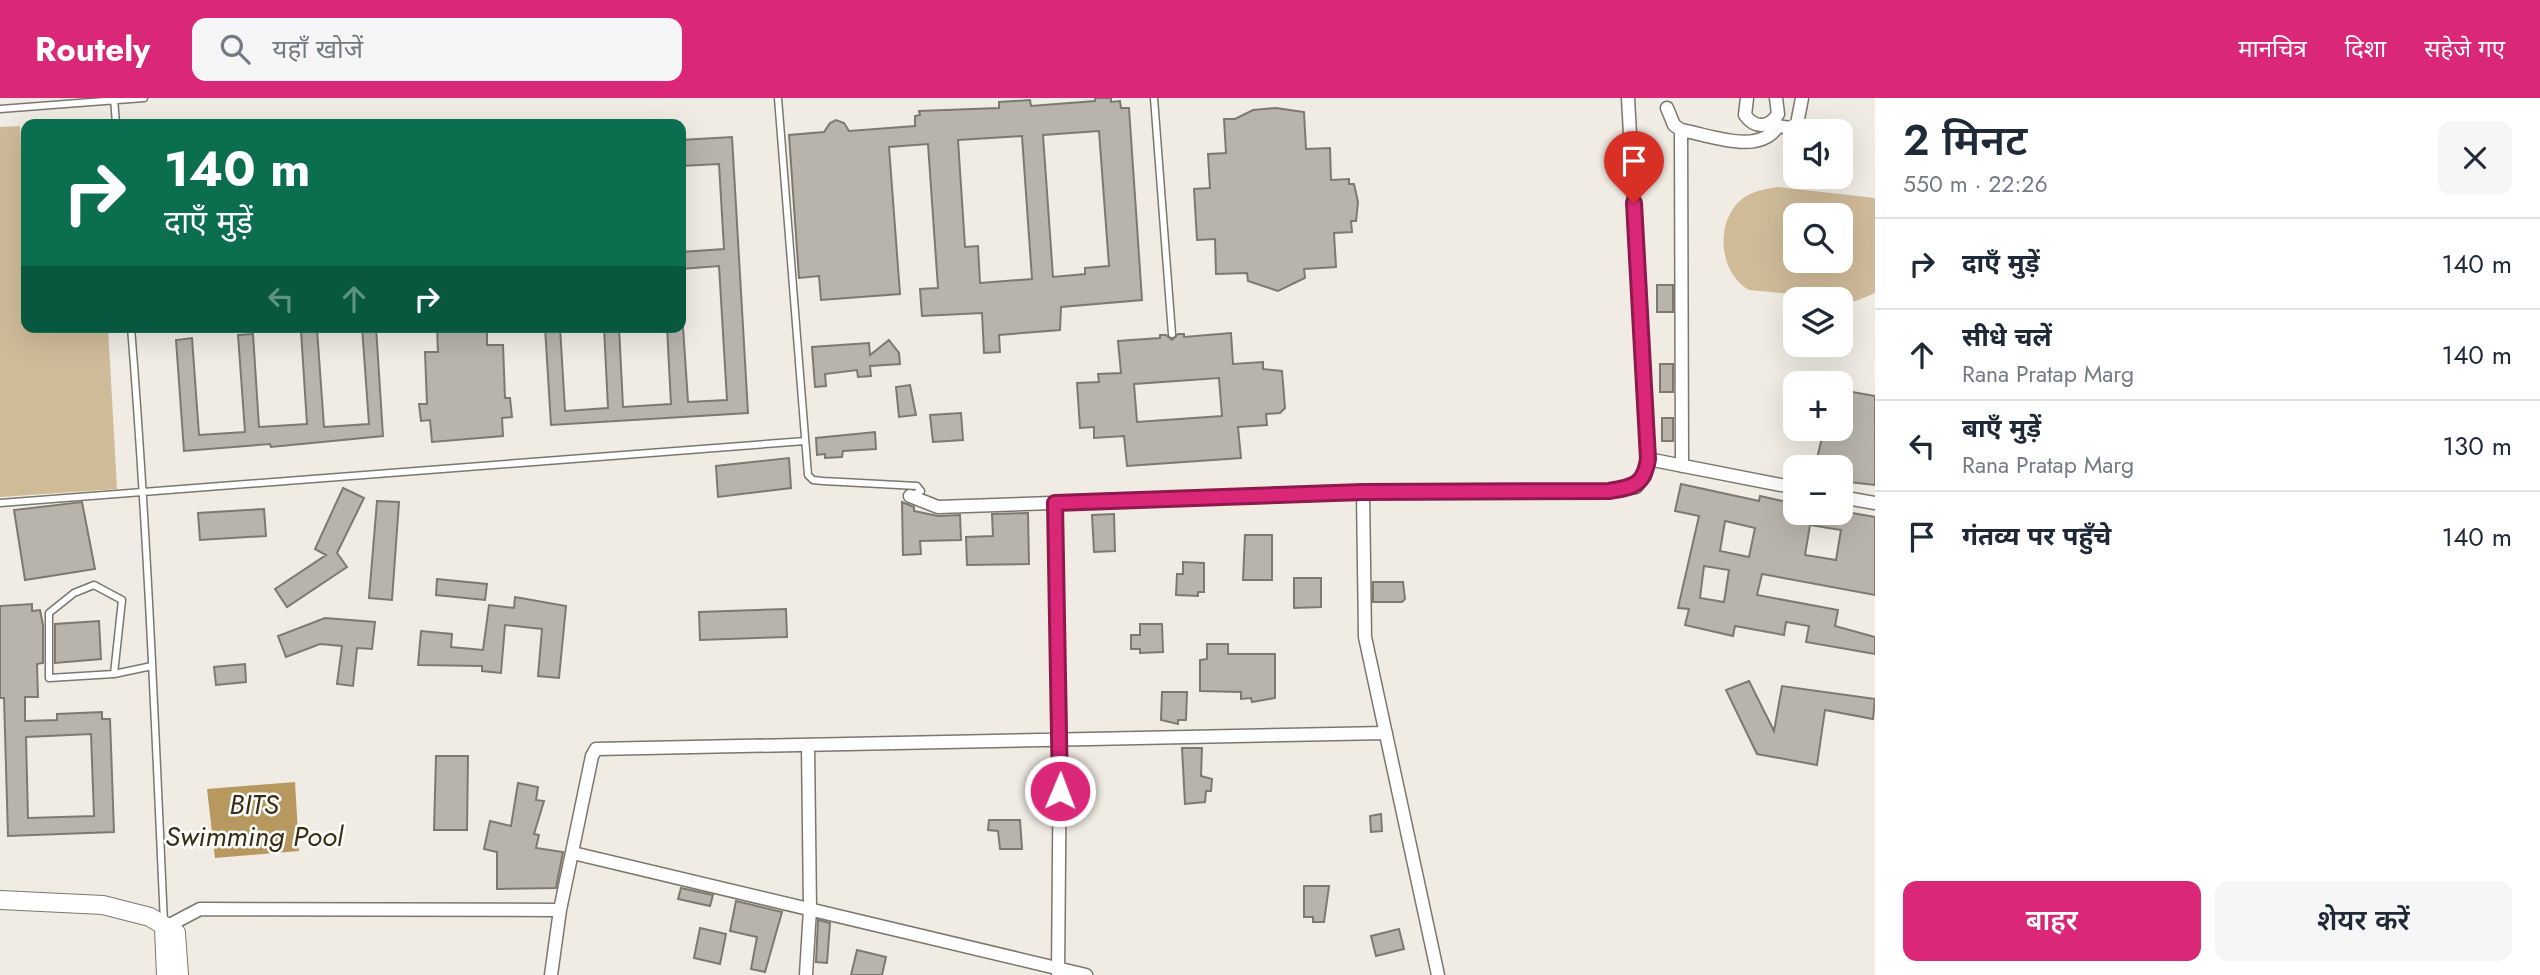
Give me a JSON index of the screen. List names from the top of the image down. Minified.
{"water":["BITS Swimming Pool"],"page":{"header":"Routely","search":"यहाँ खोजें","nav":["मानचित्र","दिशा","सहेजे गए"],"heading":["2 मिनट","550 m · 22:26"],"map_buttons":["+","−"],"turn":["140 m","दाएँ मुड़ें"],"list":[{"name":"दाएँ मुड़ें","value":"140 m"},{"name":"सीधे चलें","note":"Rana Pratap Marg","value":"140 m"},{"name":"बाएँ मुड़ें","note":"Rana Pratap Marg","value":"130 m"},{"name":"गंतव्य पर पहुँचे","value":"140 m"}],"buttons":["बाहर","शेयर करें"]}}
